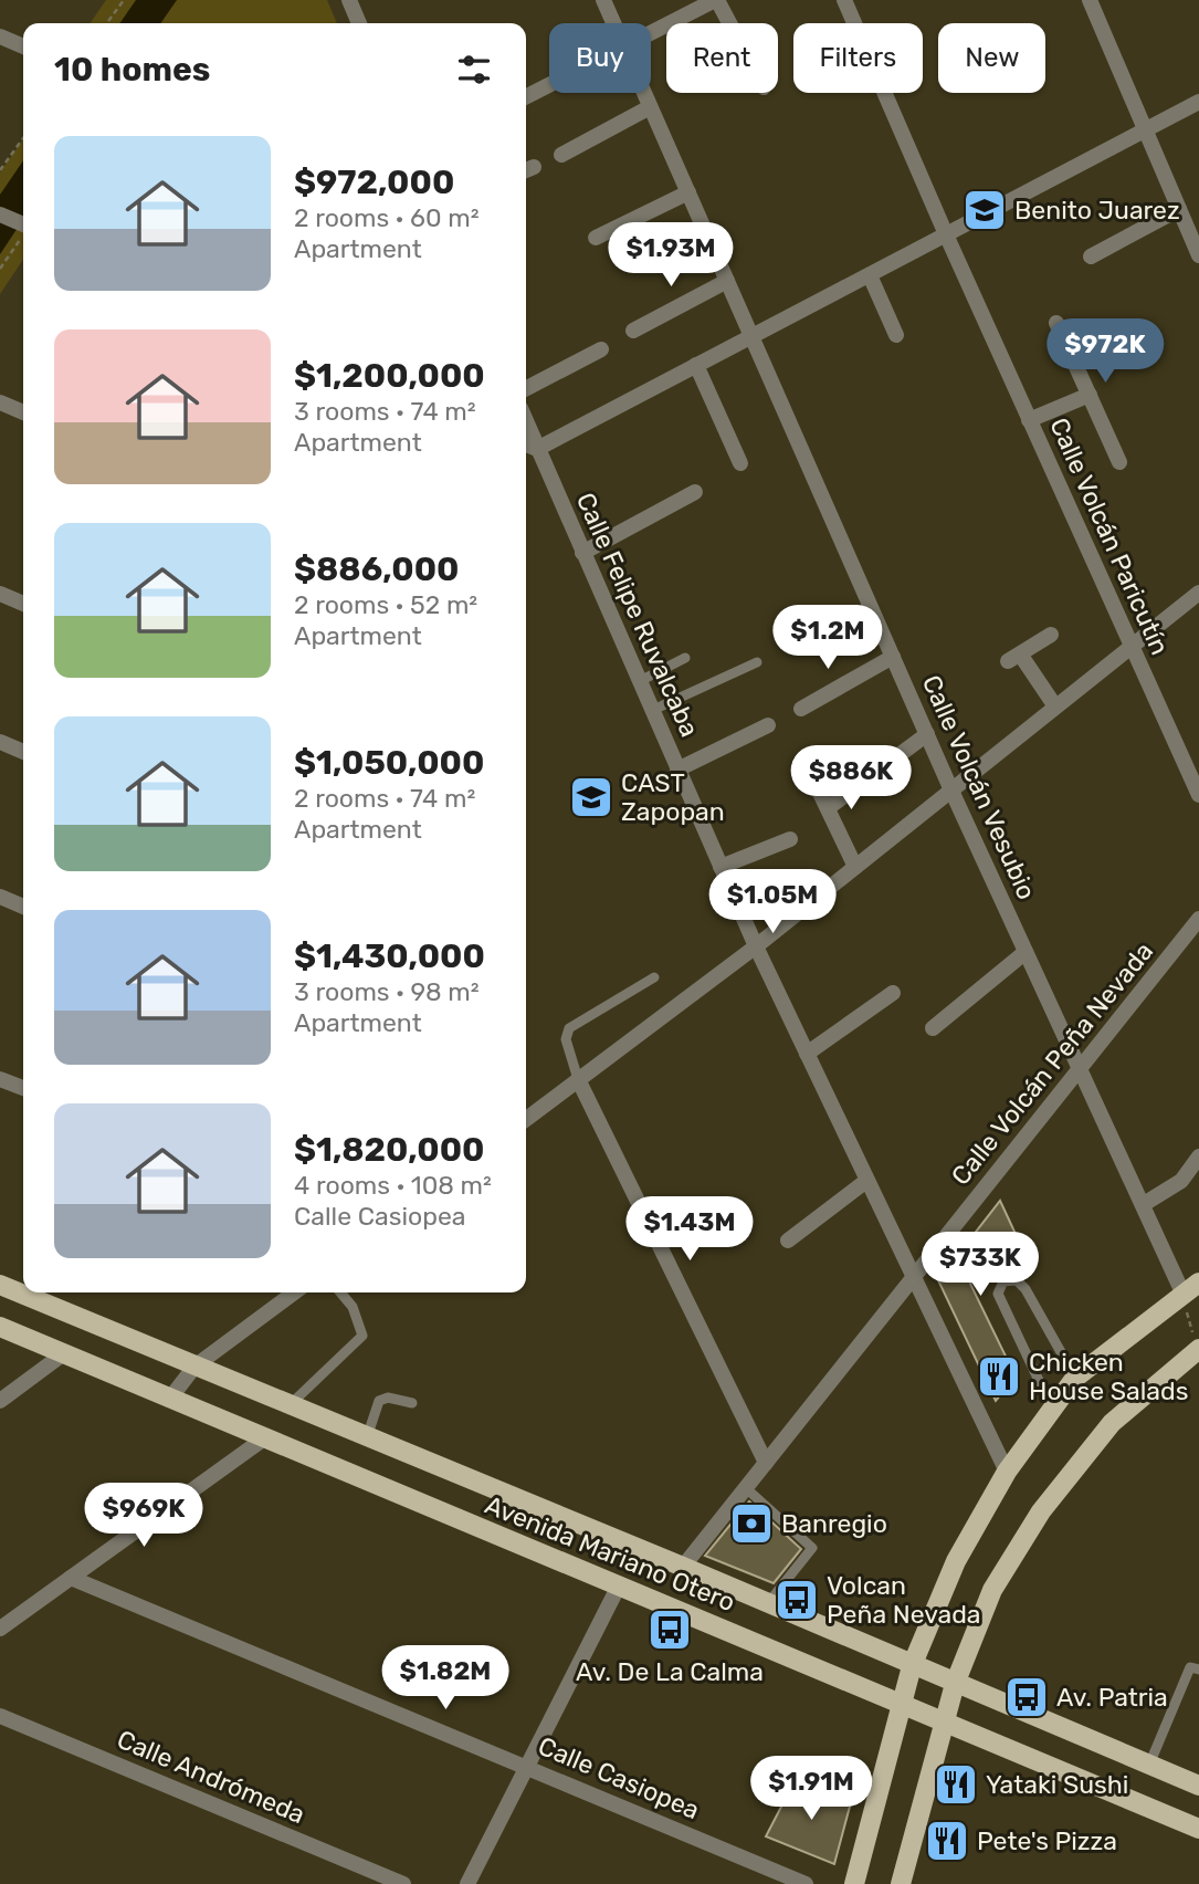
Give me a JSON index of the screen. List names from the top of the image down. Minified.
{"streets":{"main road":["Avenida Mariano Otero"],"street":["Calle Volcán Paricutín","Calle Felipe Ruvalcaba","Calle Volcán Vesubio","Calle Volcán Peña Nevada","Calle Andrómeda","Calle Casiopea"]},"crossings":[["Calle Felipe Ruvalcaba","Calle Volcán Peña Nevada"],["Calle Volcán Vesubio","Calle Volcán Peña Nevada"],["Calle Volcán Peña Nevada","Avenida Mariano Otero"]],"places":{"school or university":["Benito Juarez","CAST Zapopan"],"restaurant":["Chicken House Salads","Yataki Sushi","Pete's Pizza"],"bank":["Banregio"],"bus stop":["Volcan Peña Nevada","Av. De La Calma","Av. Patria"]},"page":{"chip":["Buy","Rent","Filters","New"],"heading":"10 homes","list":[{"name":"$972,000","note":"2 rooms · 60 m² · Apartment"},{"name":"$1,200,000","note":"3 rooms · 74 m² · Apartment"},{"name":"$886,000","note":"2 rooms · 52 m² · Apartment"},{"name":"$1,050,000","note":"2 rooms · 74 m² · Apartment"},{"name":"$1,430,000","note":"3 rooms · 98 m² · Apartment"},{"name":"$1,820,000","note":"4 rooms · 108 m² · Calle Casiopea"}],"price":["$1.93M","$972K","$1.2M","$886K","$1.05M","$1.43M","$733K","$969K","$1.82M","$1.91M"]}}
